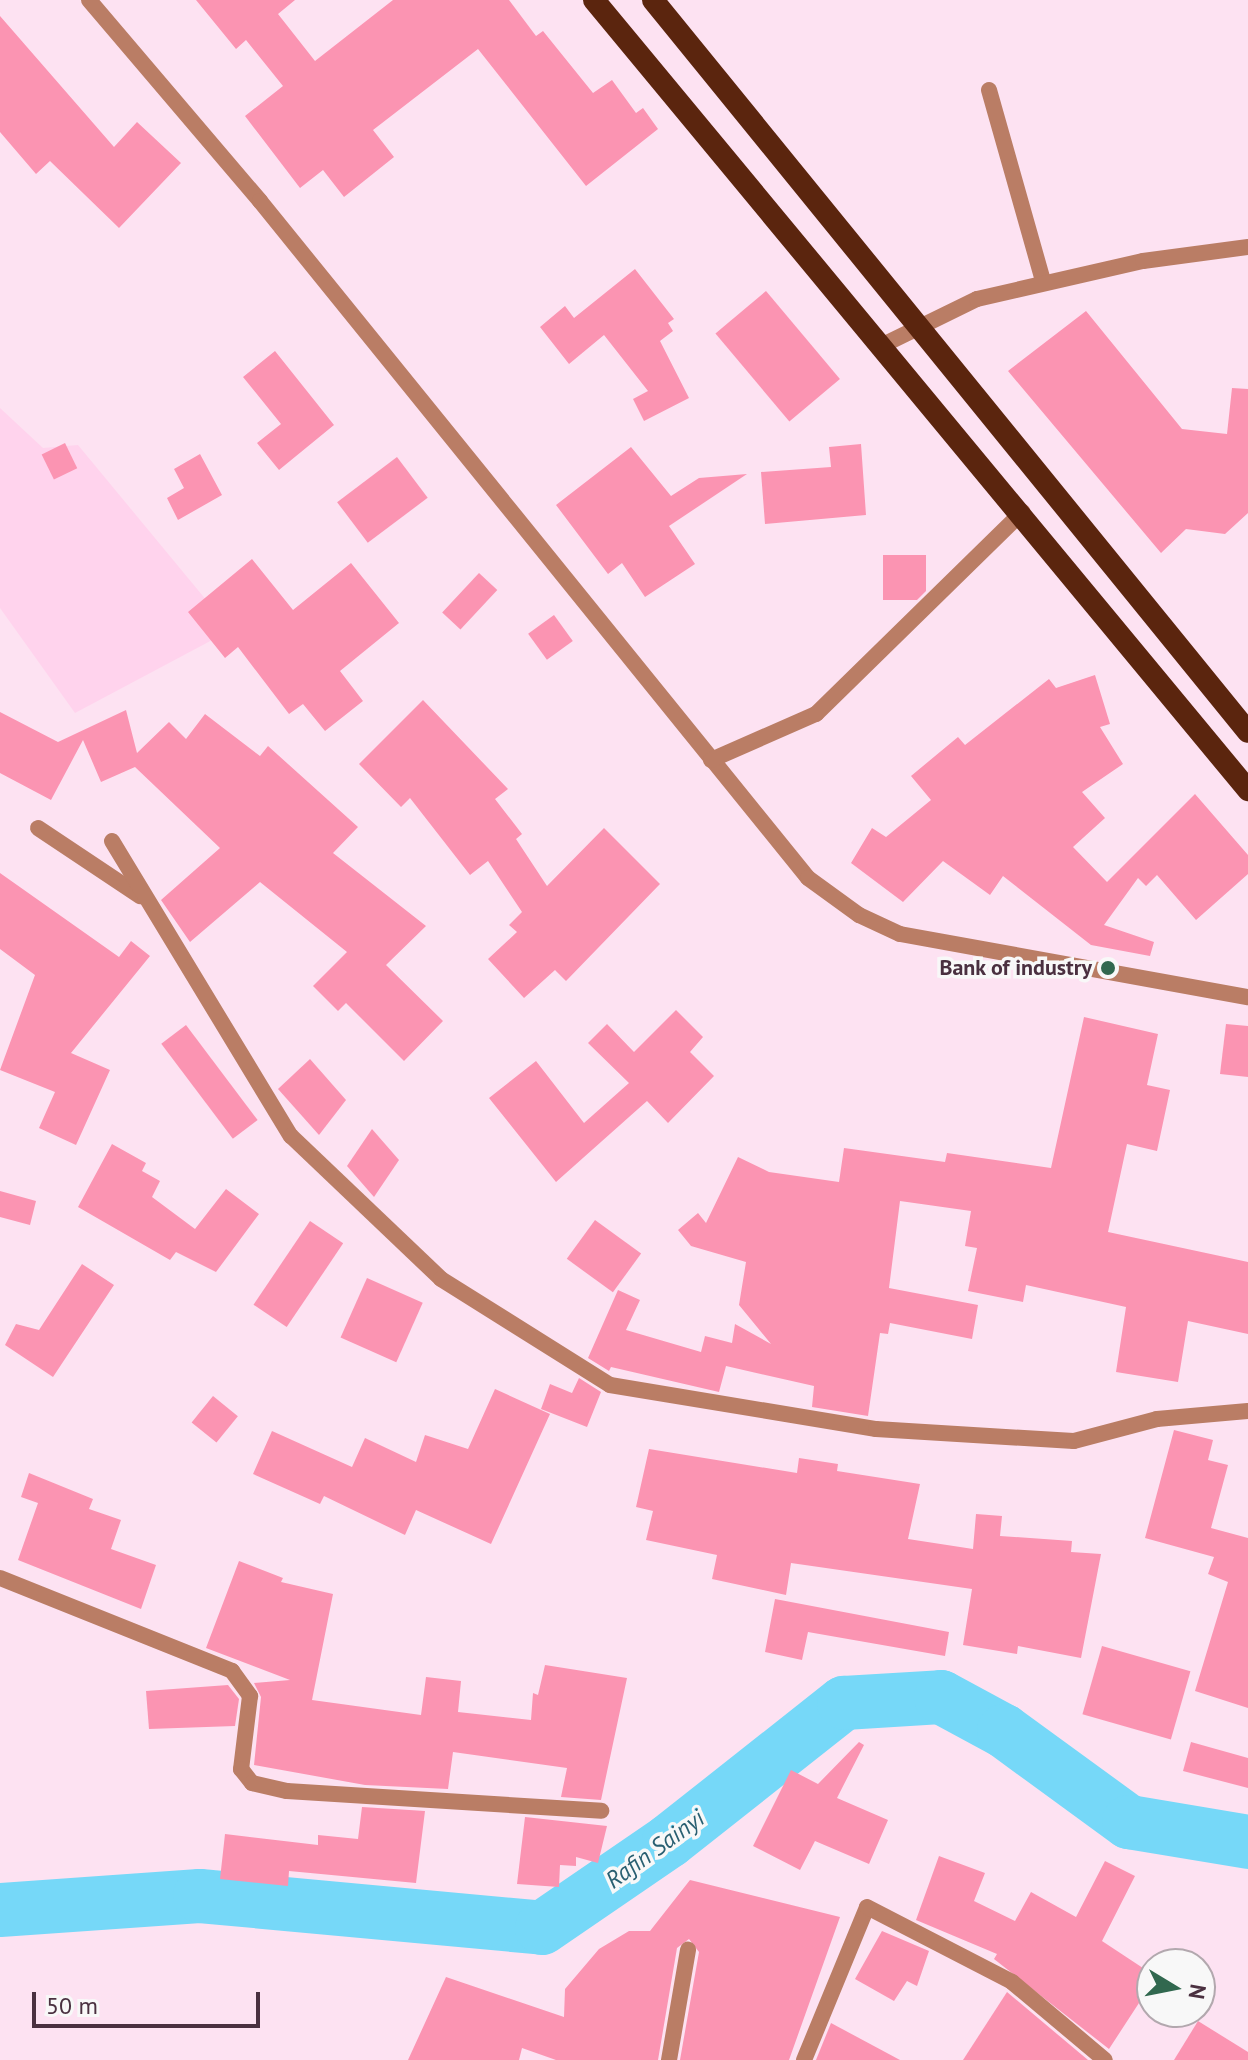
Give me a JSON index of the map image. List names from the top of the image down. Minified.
{"water":["Rafin Sainyi"],"places":["Bank of industry"],"scale_bar":"50 m","north":"right"}
